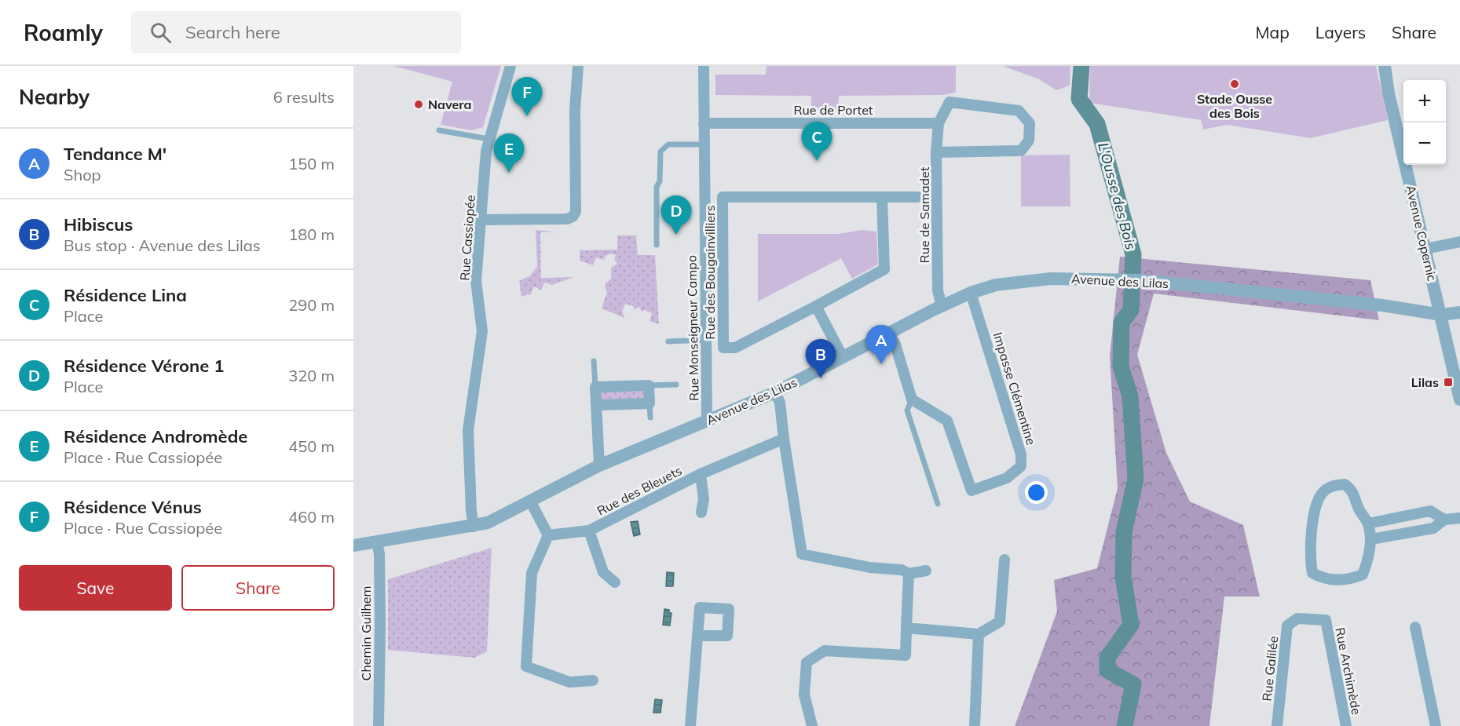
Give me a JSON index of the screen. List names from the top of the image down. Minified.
{"streets":{"street":["Rue de Portet","Rue de Samadet","Avenue Copernic","Rue Cassiopée","Rue des Bougainvilliers","Avenue des Lilas","Rue Monseigneur Campo","Impasse Clémentine","Rue des Bleuets","Chemin Guilhem","Rue Galilée","Rue Archimède"]},"crossings":[["Rue de Portet","Rue de Samadet"],["Rue de Portet","Rue Monseigneur Campo"],["Rue de Samadet","Avenue des Lilas"],["Avenue Copernic","Avenue des Lilas"],["Rue Cassiopée","Avenue des Lilas"],["Avenue des Lilas","Rue Monseigneur Campo"],["Avenue des Lilas","Impasse Clémentine"],["Avenue des Lilas","Chemin Guilhem"],["Rue Galilée","Rue Archimède"]],"water":["L'Ousse des Bois"],"places":{"other":["Stade Ousse des Bois","Navera"],"transit":["Lilas"]},"page":{"header":"Roamly","search":"Search here","nav":["Map","Layers","Share"],"heading":["Nearby","6 results"],"pins":["F","C","E","D","A","B"],"map_buttons":["+","−"],"list":[{"mark":"A","name":"Tendance M'","note":"Shop","value":"150 m"},{"mark":"B","name":"Hibiscus","note":"Bus stop · Avenue des Lilas","value":"180 m"},{"mark":"C","name":"Résidence Lina","note":"Place","value":"290 m"},{"mark":"D","name":"Résidence Vérone 1","note":"Place","value":"320 m"},{"mark":"E","name":"Résidence Andromède","note":"Place · Rue Cassiopée","value":"450 m"},{"mark":"F","name":"Résidence Vénus","note":"Place · Rue Cassiopée","value":"460 m"}],"buttons":["Save","Share"]}}
